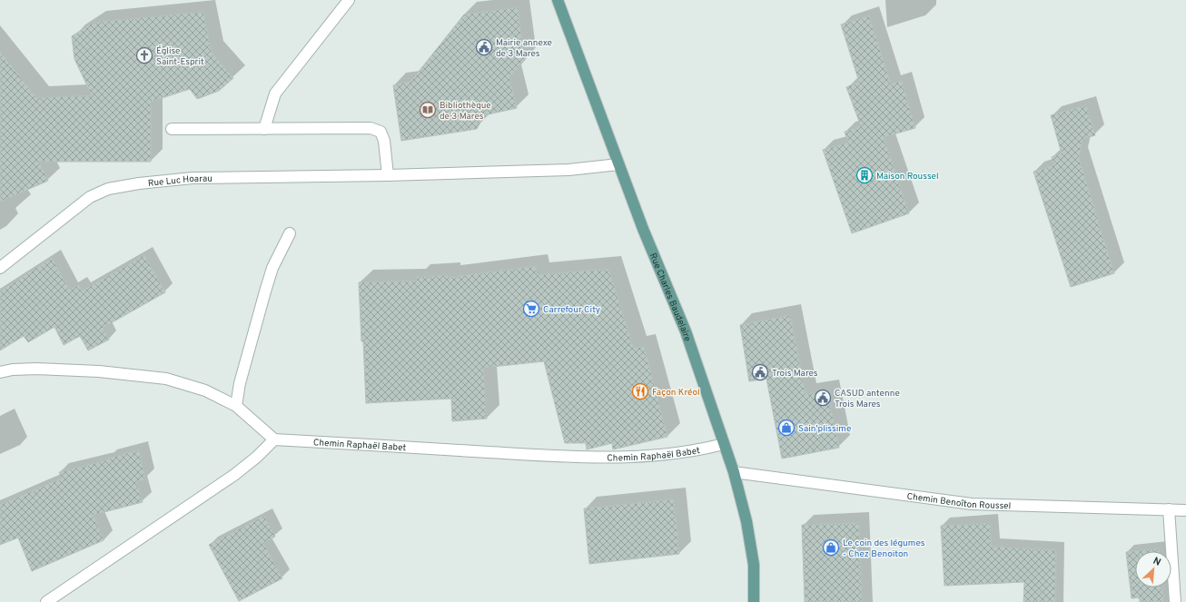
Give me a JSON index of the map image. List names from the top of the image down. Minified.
{"streets":{"main road":["Rue Charles Baudelaire"],"street":["Rue Luc Hoarau","Chemin Raphaël Babet","Chemin Benoîton Roussel"]},"crossings":[["Rue Luc Hoarau","Rue Charles Baudelaire"],["Rue Charles Baudelaire","Chemin Raphaël Babet"],["Rue Charles Baudelaire","Chemin Benoîton Roussel"]],"places":{"public building":["Mairie annexe de 3 Mares","Trois Mares","CASUD antenne Trois Mares"],"church":["Église Saint-Esprit"],"library":["Bibliothèque de 3 Mares"],"building":["Maison Roussel"],"supermarket":["Carrefour City"],"restaurant":["Façon Kréol"],"shop":["Sain'plissime","Le coin des légumes - Chez Benoiton"]},"north":"top right"}
